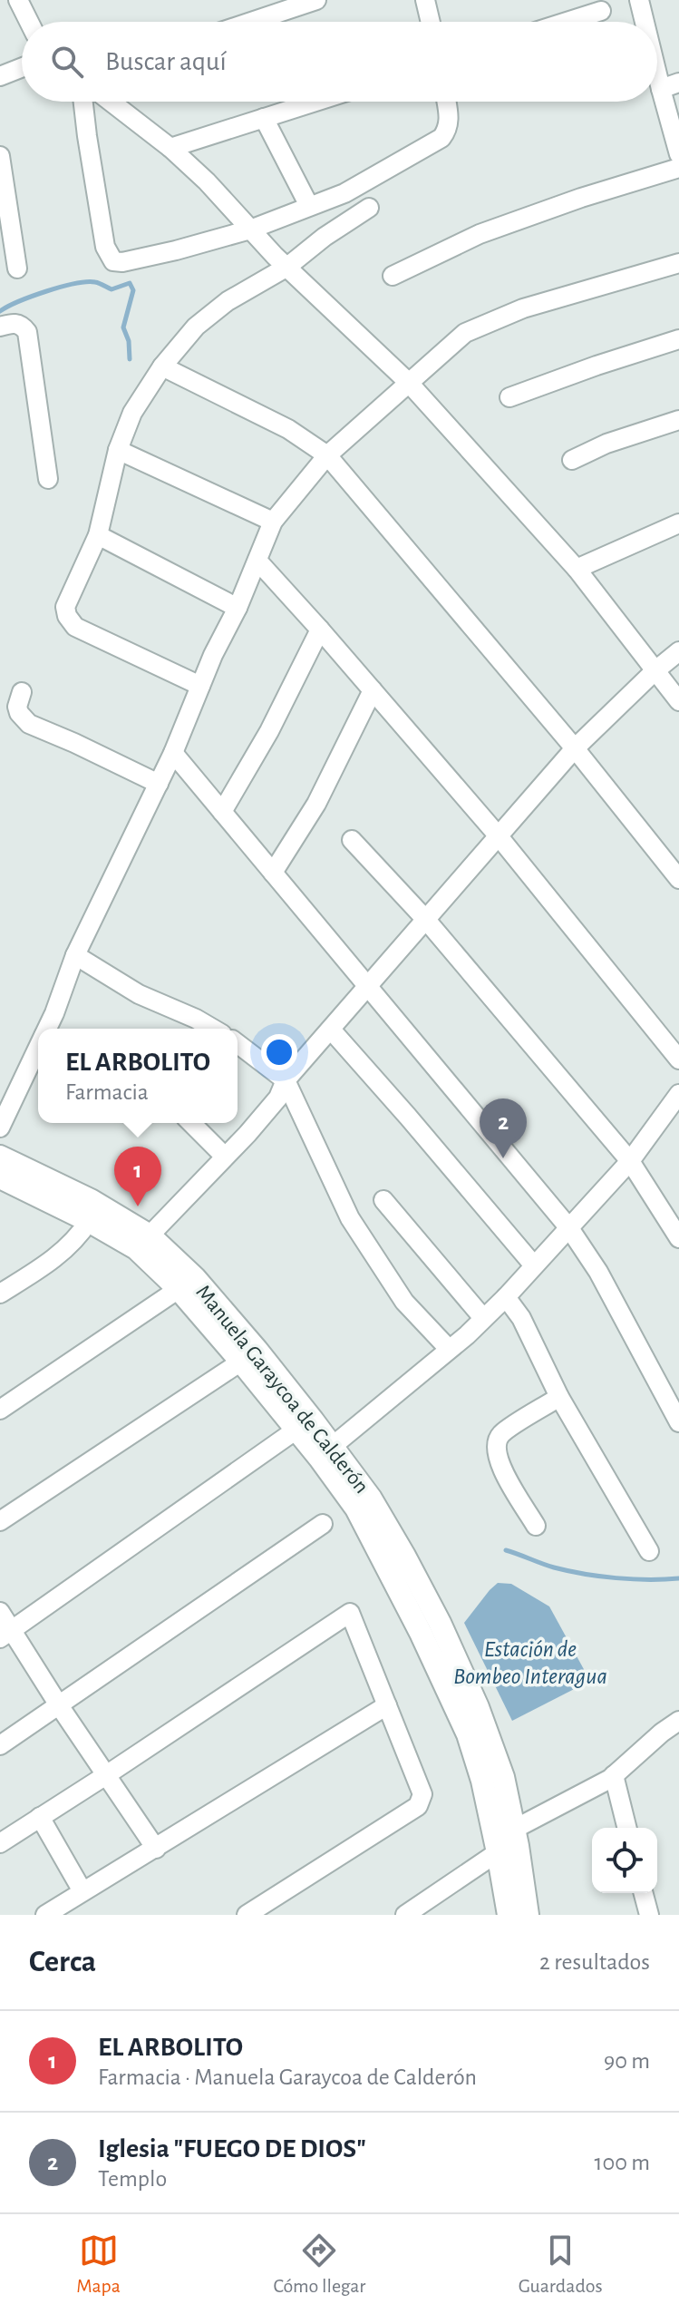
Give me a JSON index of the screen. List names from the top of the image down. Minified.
{"streets":{"street":["Manuela Garaycoa de Calderón"]},"water":["Estación de Bombeo Interagua"],"page":{"search":"Buscar aquí","popup":["EL ARBOLITO","Farmacia"],"pins":["2","1"],"heading":["Cerca","2 resultados"],"list":[{"mark":"1","name":"EL ARBOLITO","note":"Farmacia · Manuela Garaycoa de Calderón","value":"90 m"},{"mark":"2","name":"Iglesia \"FUEGO DE DIOS\"","note":"Templo","value":"100 m"}],"nav":["Mapa","Cómo llegar","Guardados"]}}
